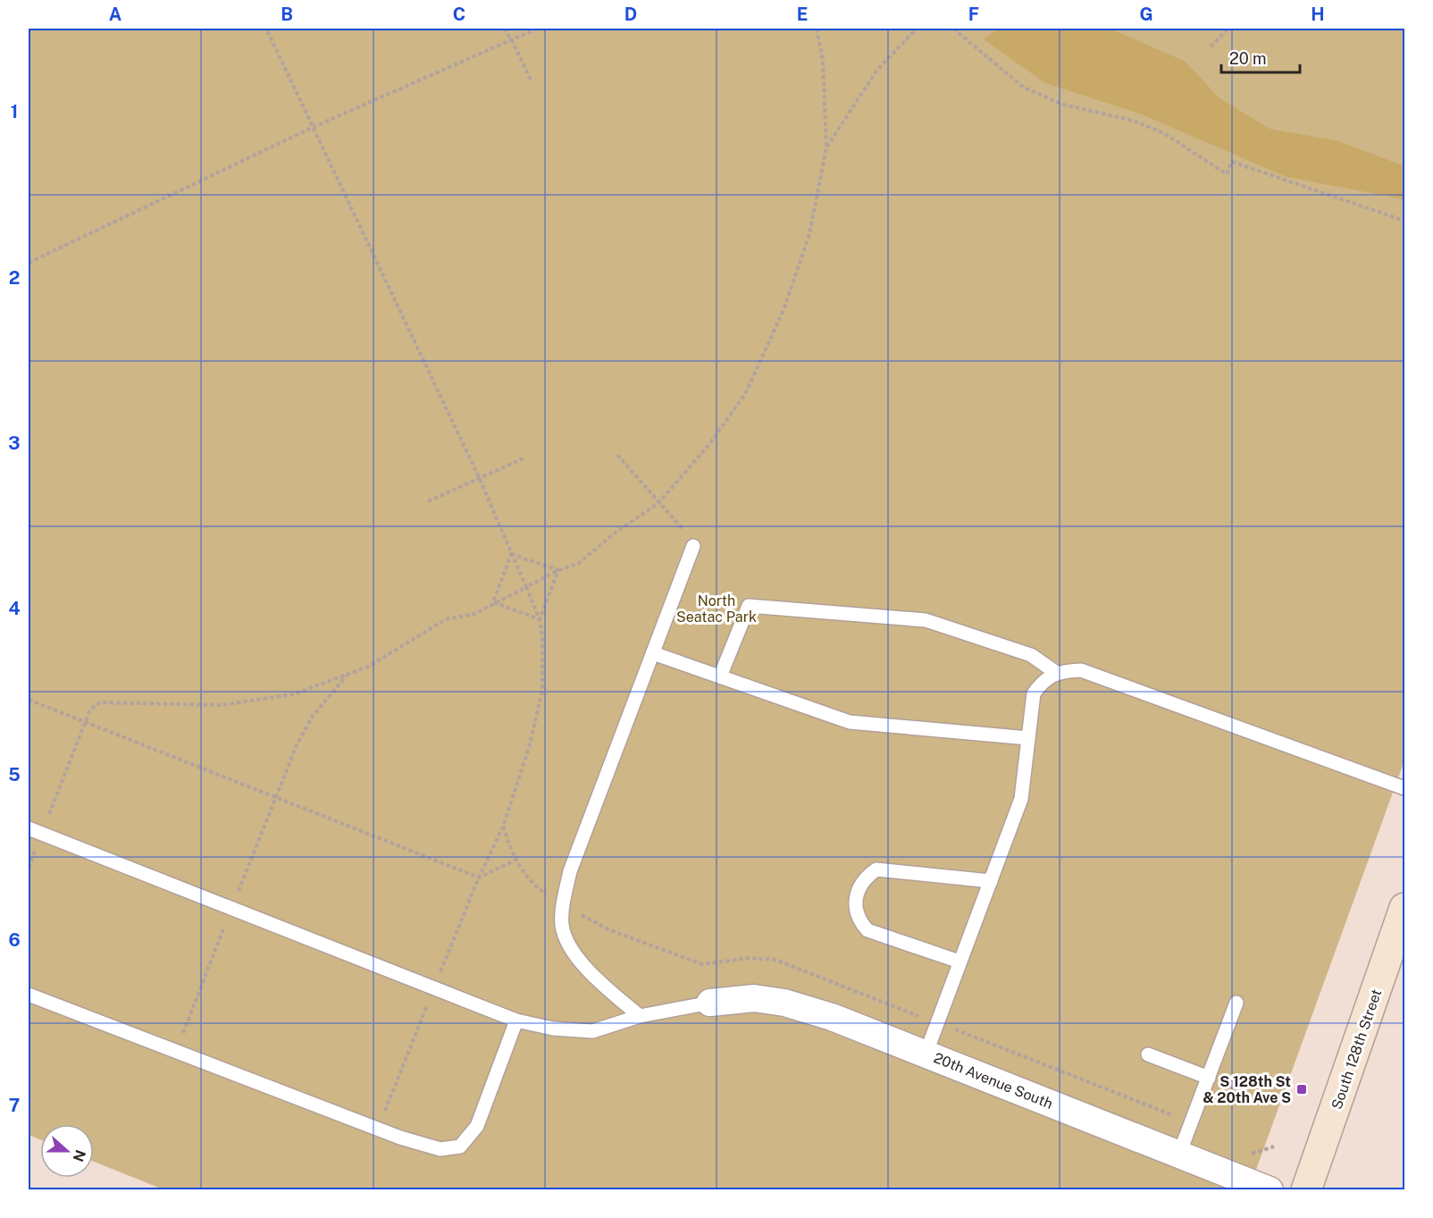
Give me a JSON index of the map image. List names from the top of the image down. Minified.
{"streets":{"street":["South 128th Street","20th Avenue South"]},"parks":["North Seatac Park"],"places":{"transit":["S 128th St & 20th Ave S"]},"scale_bar":"20 m","north":"right","grid":{"columns":["A","B","C","D","E","F","G","H"],"rows":["1","2","3","4","5","6","7"]}}
